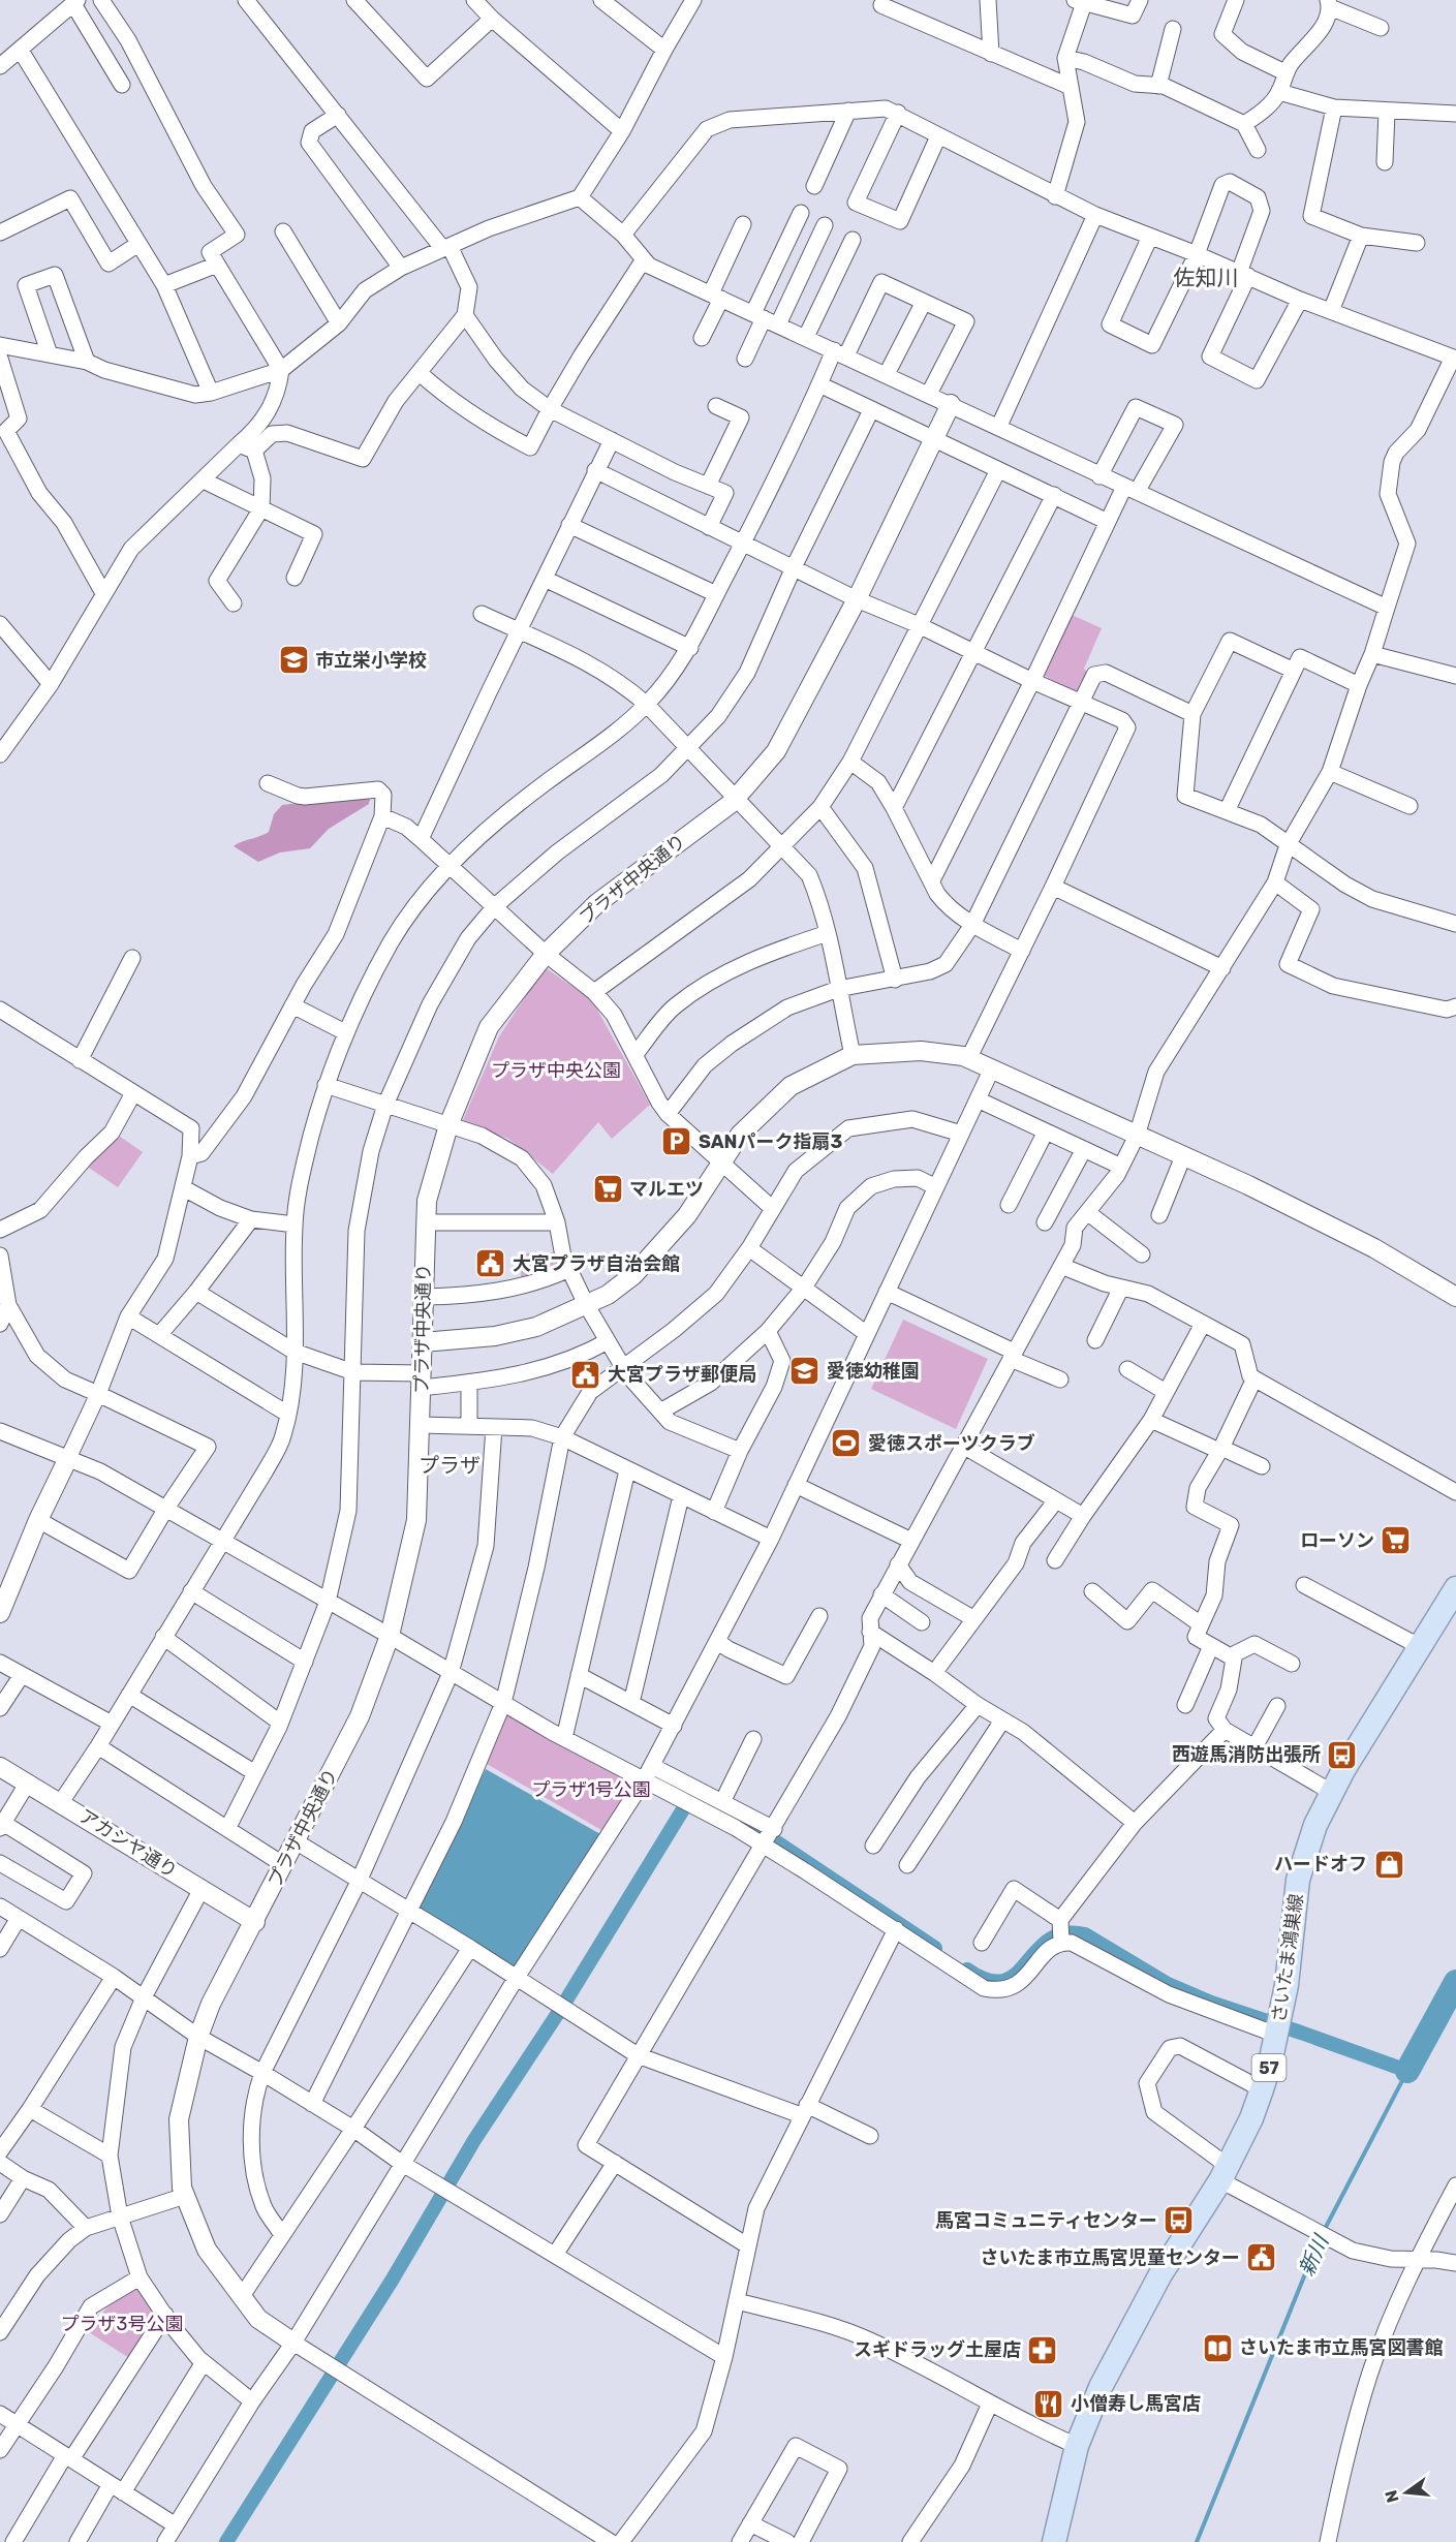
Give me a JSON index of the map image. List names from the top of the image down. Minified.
{"streets":{"main road":["さいたま鴻巣線","57"],"street":["プラザ中央通り","アカシヤ通り"]},"crossings":[["プラザ中央通り","アカシヤ通り"]],"districts":["佐知川","プラザ"],"water":["新川"],"parks":["プラザ中央公園","プラザ1号公園","プラザ3号公園"],"places":{"school or university":["市立栄小学校","愛徳幼稚園"],"parking":["SANパーク指扇3"],"supermarket":["マルエツ","ローソン"],"public building":["大宮プラザ自治会館","大宮プラザ郵便局","さいたま市立馬宮児童センター"],"sports":["愛徳スポーツクラブ"],"bus stop":["西遊馬消防出張所","馬宮コミュニティセンター"],"shop":["ハードオフ"],"library":["さいたま市立馬宮図書館"],"pharmacy":["スギドラッグ土屋店"],"restaurant":["小僧寿し馬宮店"]},"north":"left"}
